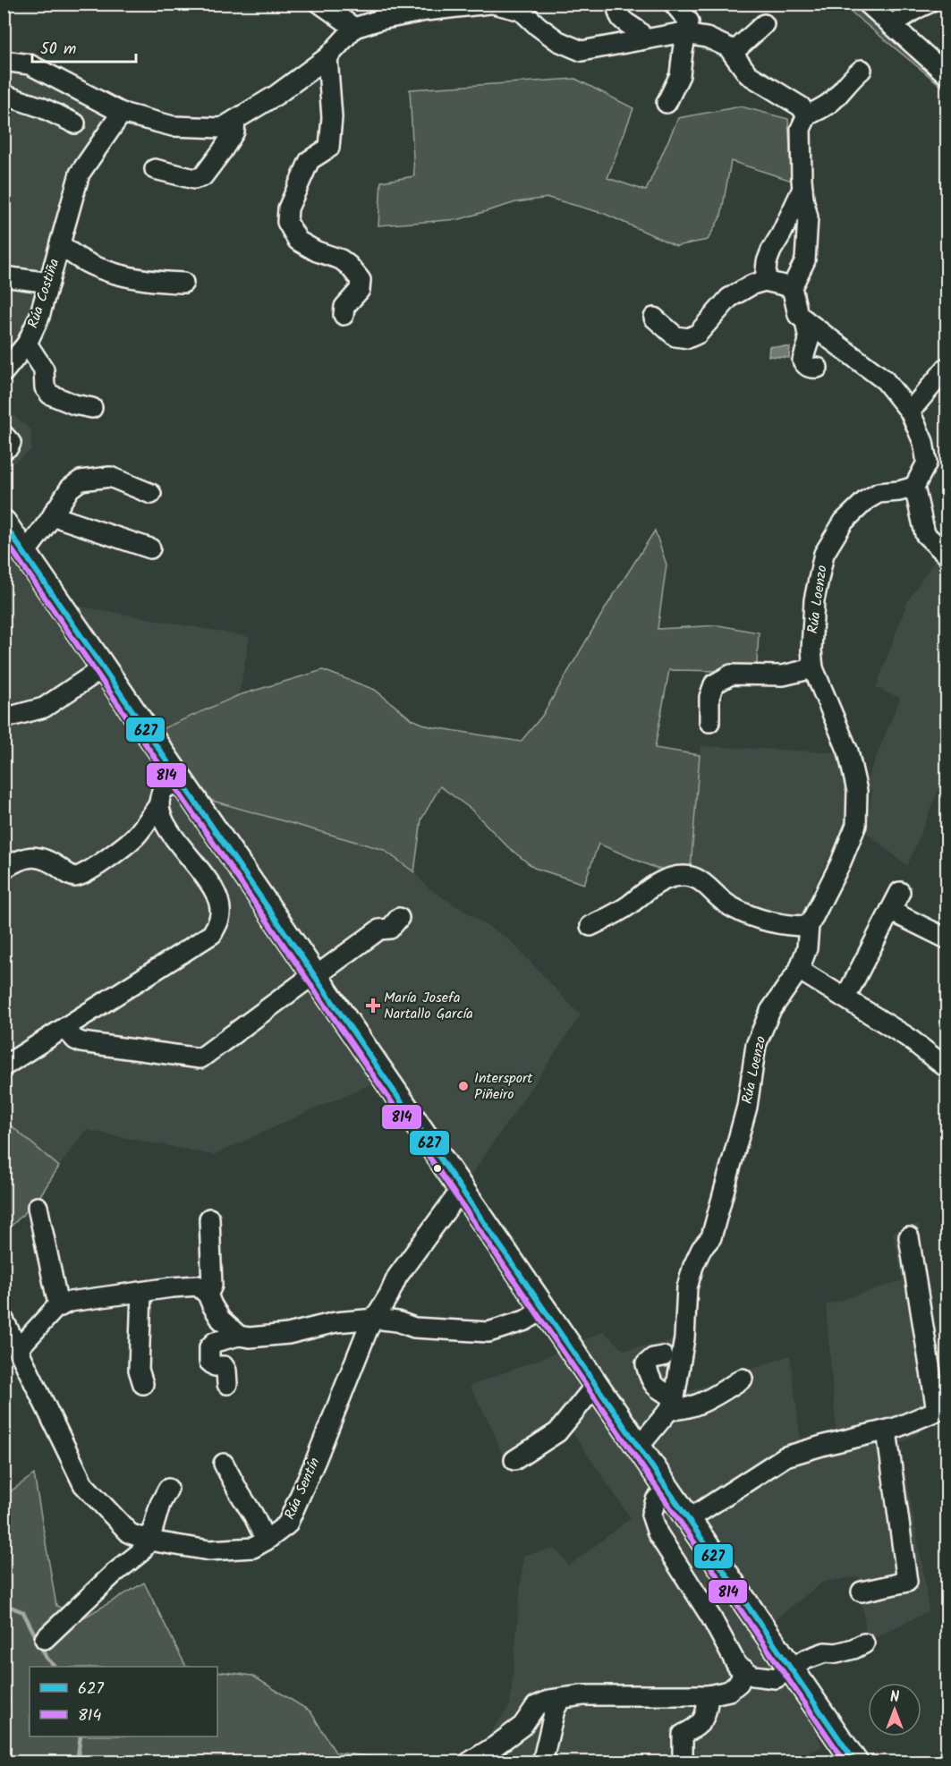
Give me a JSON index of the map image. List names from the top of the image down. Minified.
{"streets":{"street":["Rúa Costiña","Rúa Loenzo","Rúa Sentín"]},"places":{"health":["María Josefa Nartallo García"],"other":["Intersport Piñeiro"]},"lines":["transit line 627","transit line 814"],"legend":["627","814"],"scale_bar":"50 m","north":"top"}
